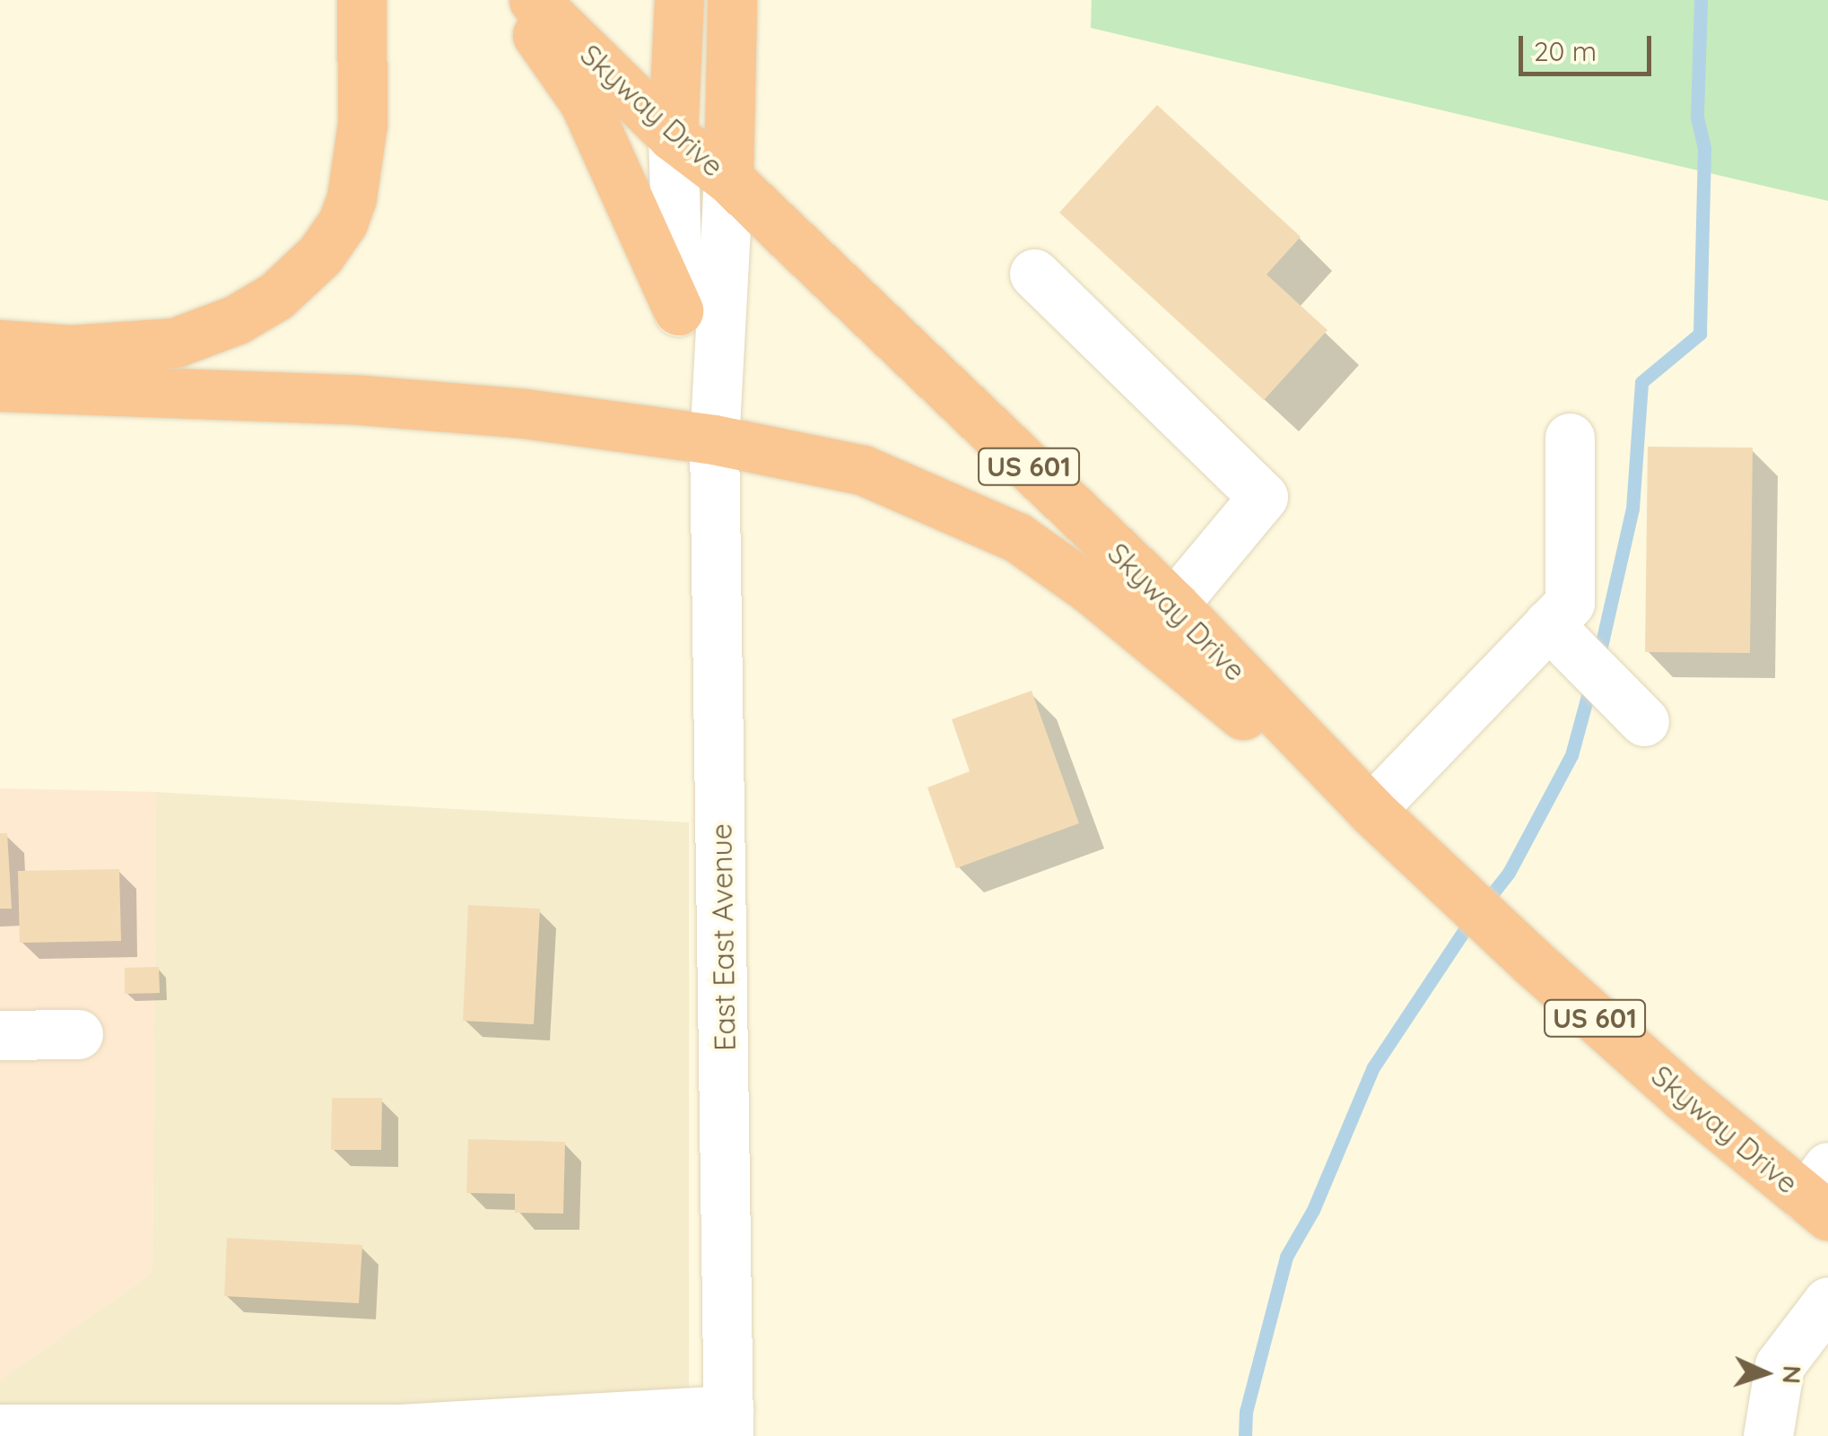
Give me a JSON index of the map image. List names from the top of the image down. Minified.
{"streets":{"highway":["Skyway Drive","US 601","East East Avenue"]},"crossings":[["Skyway Drive","US 601"],["Skyway Drive","East East Avenue"],["US 601","East East Avenue"]],"scale_bar":"20 m","north":"right"}
